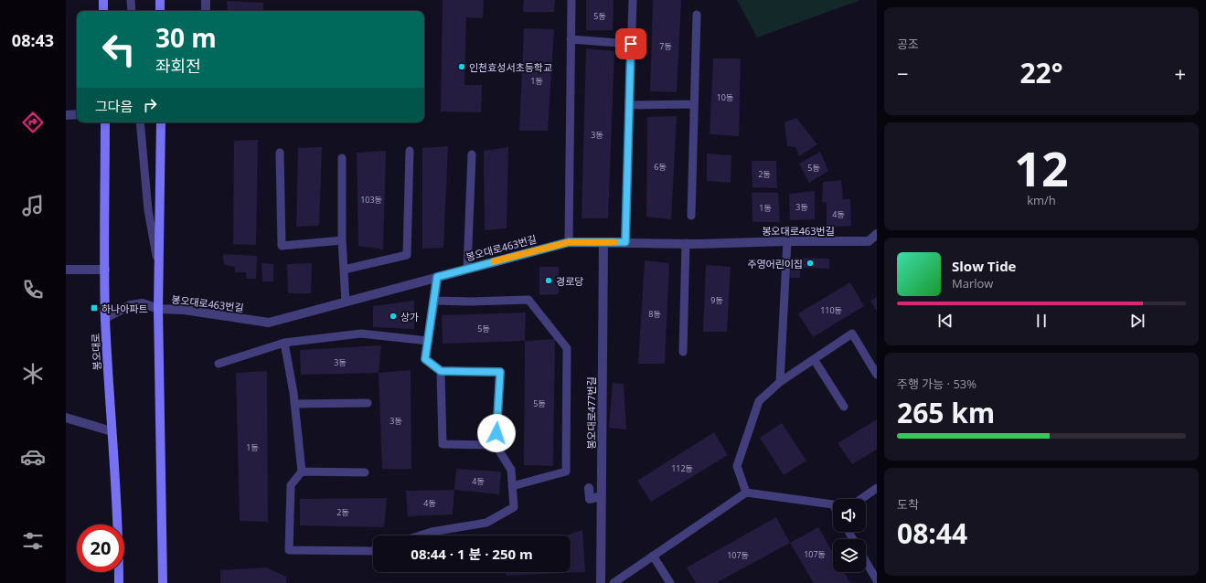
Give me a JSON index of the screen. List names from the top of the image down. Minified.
{"streets":{"main road":["봉오대로"],"street":["봉오대로463번길","봉오대로477번길"]},"crossings":[["봉오대로463번길","봉오대로"],["봉오대로463번길","봉오대로477번길"]],"places":{"other":["인천효성서초등학교","주영어린이집","경로당","상가"],"transit":["하나아파트"]},"house_numbers":["5동","7동","1동","10동","3동","6동","5동","2동","103동","3동","1동","4동","9동","110동","8동","5동","3동","5동","3동","1동","112동","4동","4동","2동","107동","107동"],"page":{"tabs":"08:43","tile":["공조",["12","km/h"],["주행 가능 · 53%","265 km"],["도착","08:44"]],"turn":["30 m","좌회전"],"heat":["−","22°","+"],"then":"그다음","song":["Slow Tide","Marlow"],"limit":"20","trip":"08:44 · 1 분 · 250 m"}}
